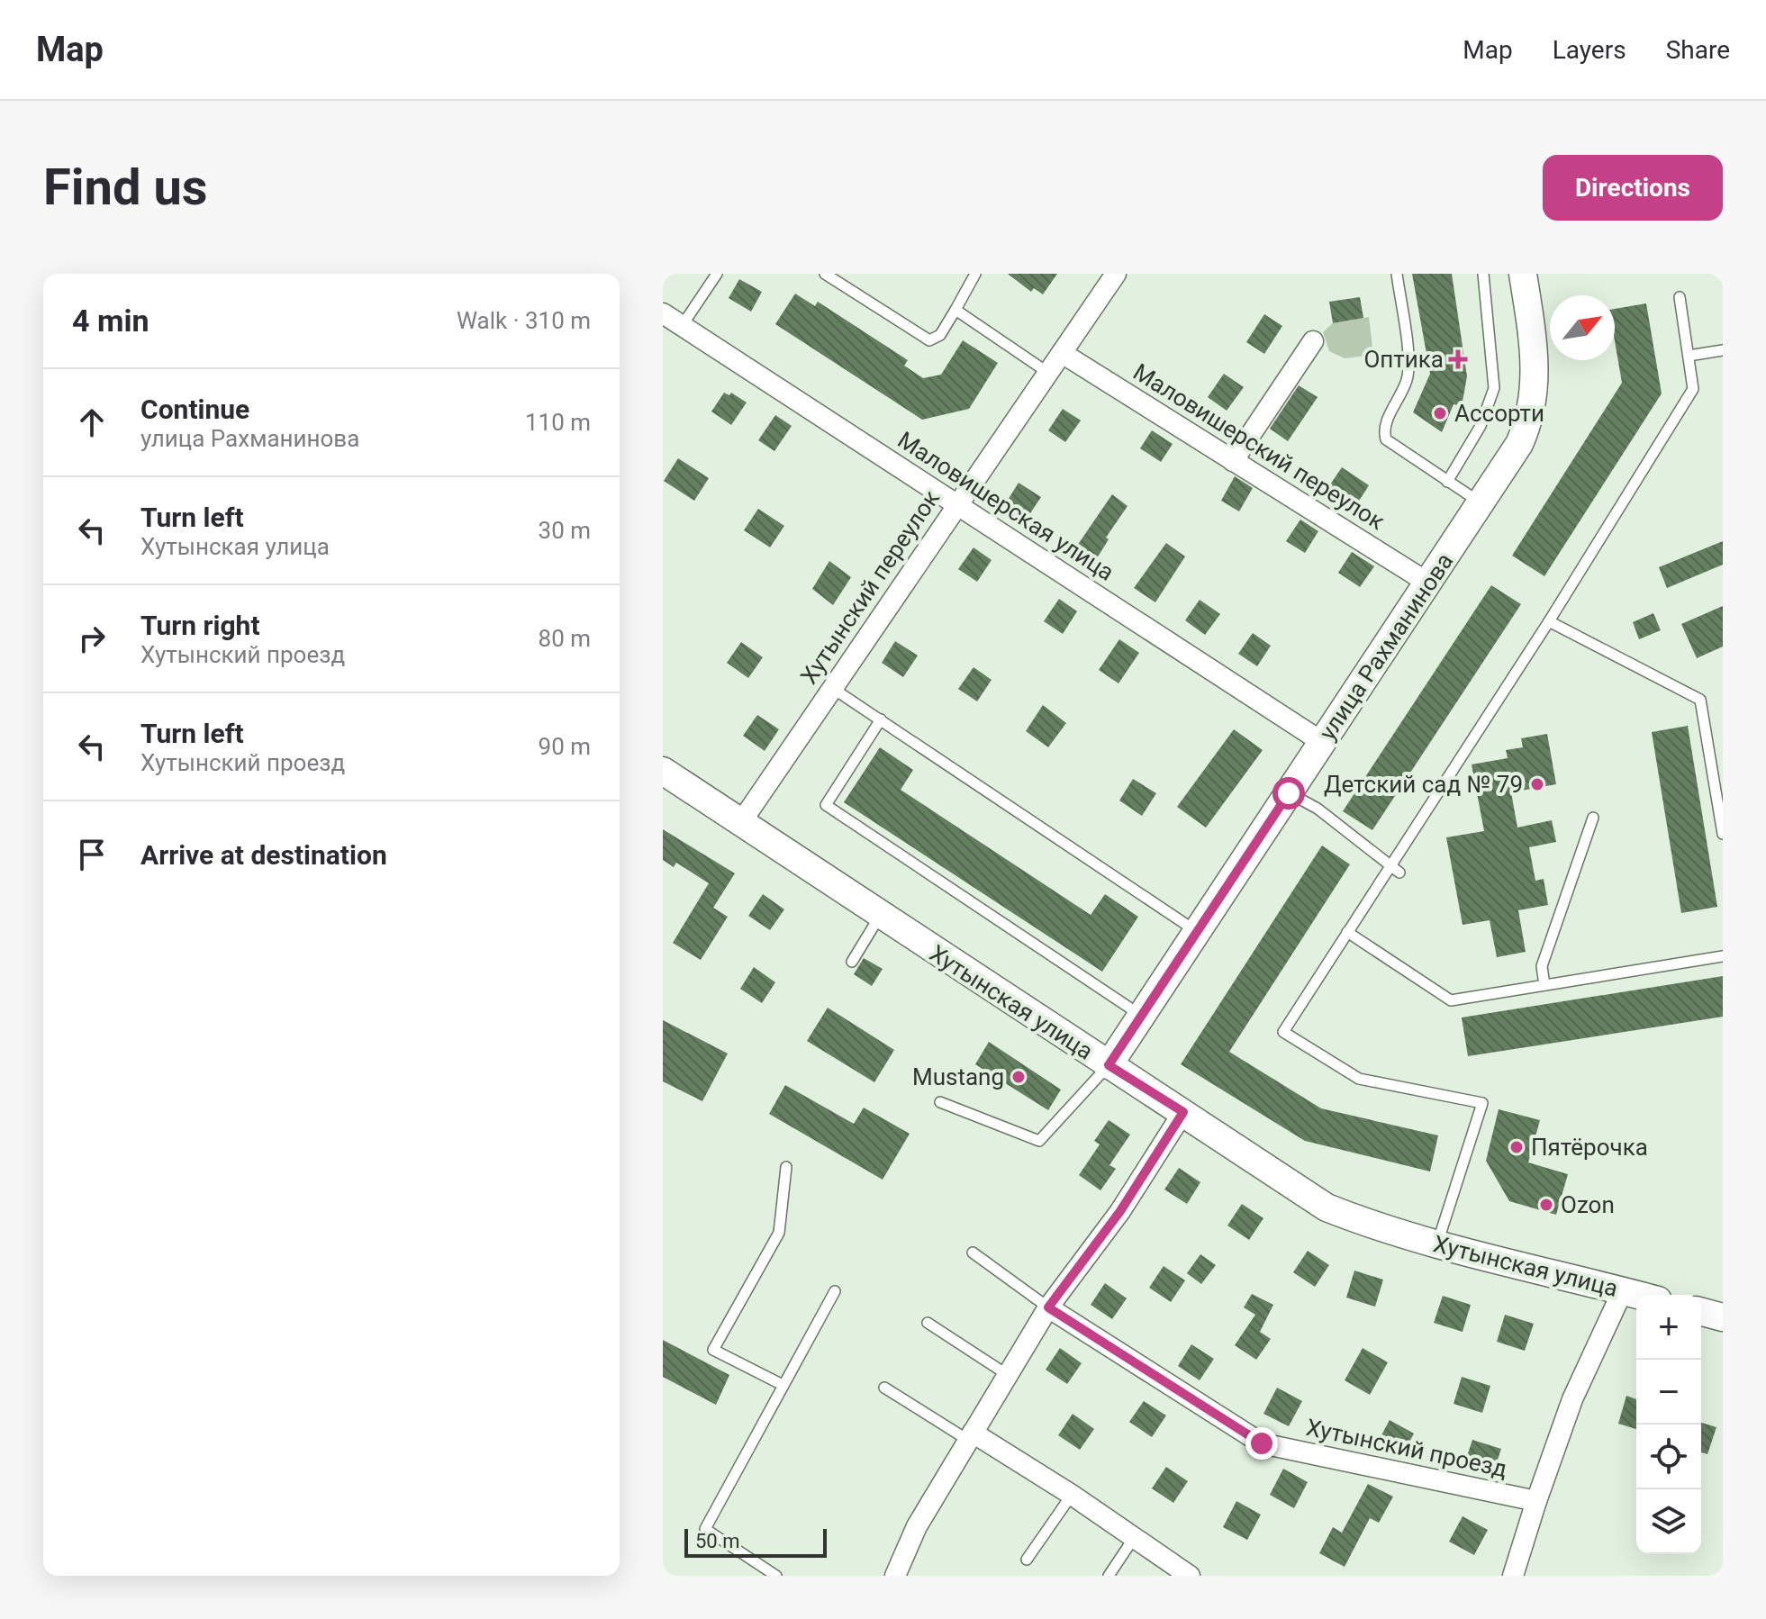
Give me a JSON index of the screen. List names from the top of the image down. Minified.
{"streets":{"street":["Маловишерский переулок","Маловишерская улица","Хутынский переулок","улица Рахманинова","Хутынская улица","Хутынский проезд"]},"crossings":[["Маловишерский переулок","Хутынский переулок"],["Маловишерский переулок","улица Рахманинова"],["Маловишерская улица","Хутынский переулок"],["Маловишерская улица","улица Рахманинова"],["Хутынский переулок","Хутынская улица"],["улица Рахманинова","Хутынская улица"]],"places":{"health":["Оптика"],"other":["Ассорти","Детский сад № 79","Mustang","Пятёрочка","Ozon"]},"scale_bar":"50 m","north":"top right","page":{"header":"Map","nav":["Map","Layers","Share"],"buttons":"Directions","title":"Find us","heading":["4 min","Walk · 310 m"],"list":[["Continue","улица Рахманинова","110 m"],["Turn left","Хутынская улица","30 m"],["Turn right","Хутынский проезд","80 m"],["Turn left","Хутынский проезд","90 m"],"Arrive at destination"],"map_buttons":["+","−"],"scale":"50 m"}}
